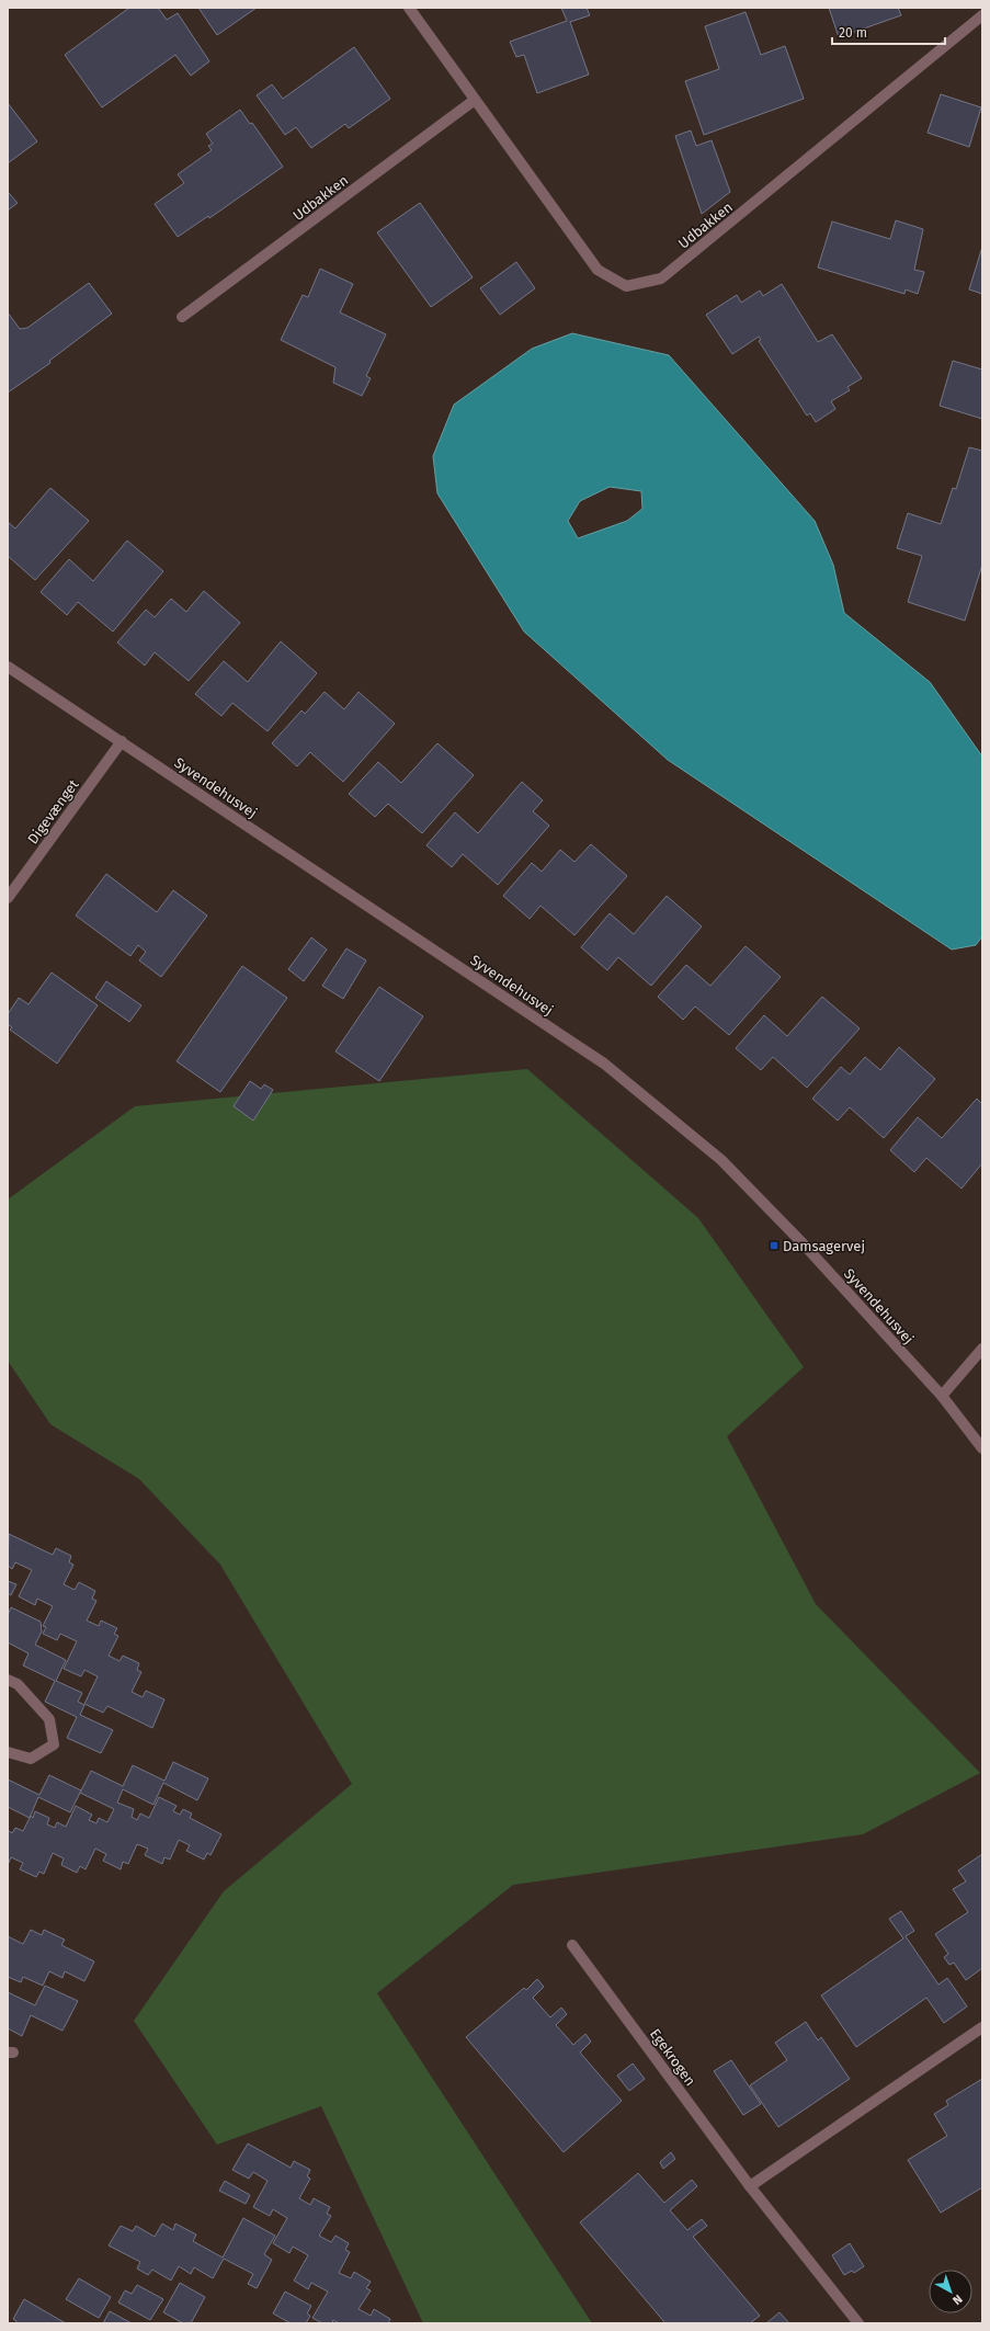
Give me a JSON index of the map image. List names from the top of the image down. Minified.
{"streets":{"street":["Udbakken","Syvendehusvej","Digevænget","Egekrogen"]},"crossings":[["Syvendehusvej","Digevænget"]],"places":{"transit":["Damsagervej"]},"scale_bar":"20 m","north":"bottom right"}
